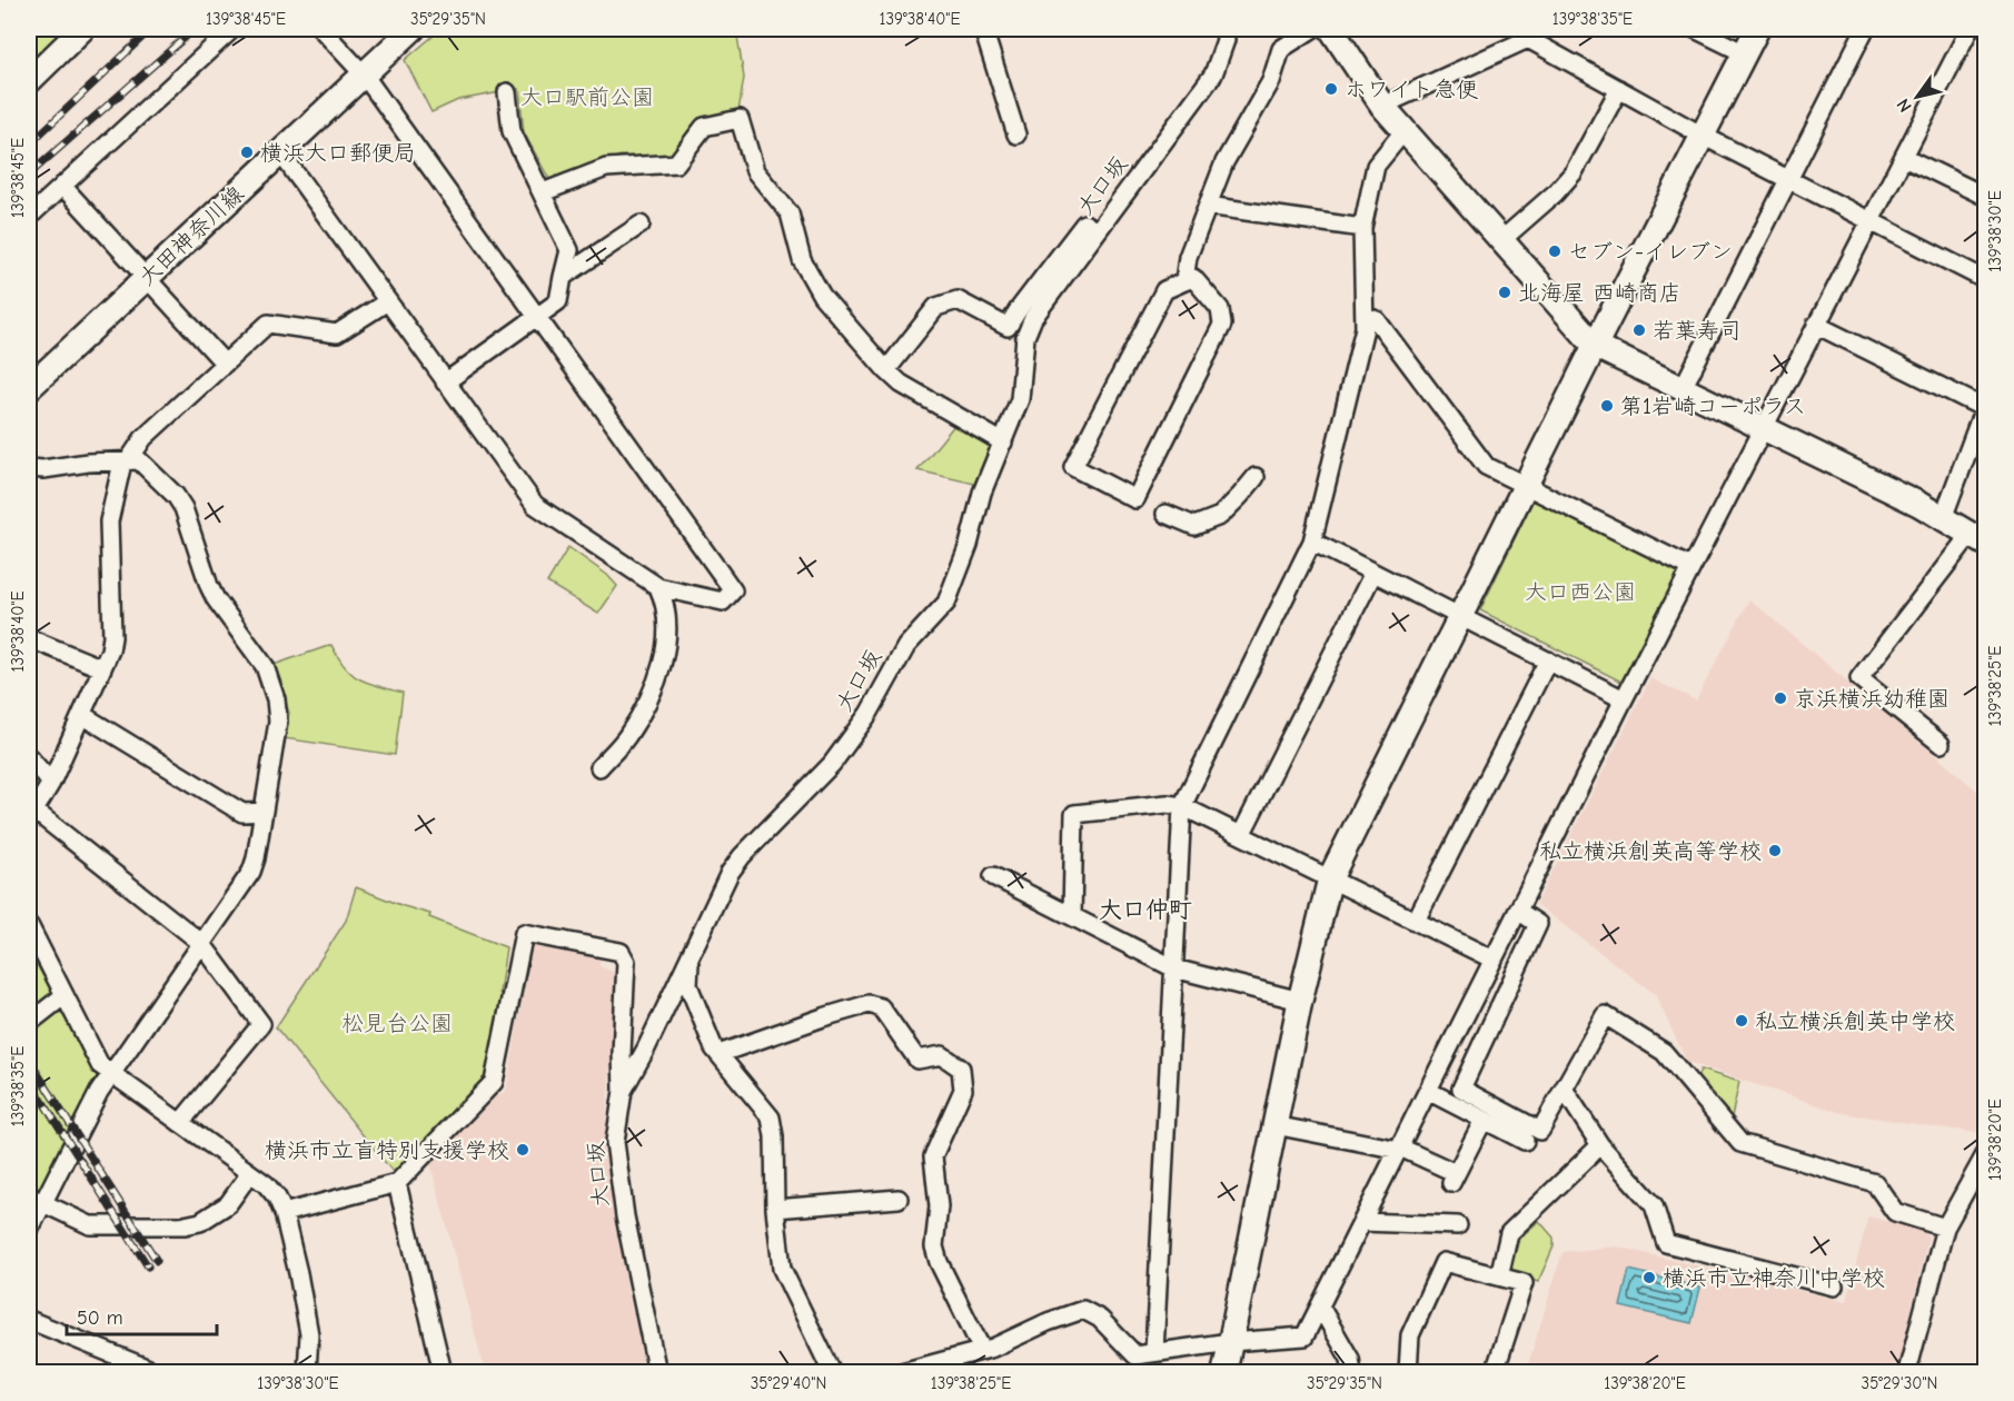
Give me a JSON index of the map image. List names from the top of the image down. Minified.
{"streets":{"street":["大口坂","大田神奈川線"]},"districts":["大口仲町"],"parks":["大口駅前公園","大口西公園","松見台公園"],"places":["ホワイト急便","横浜大口郵便局","セブン-イレブン","北海屋 西崎商店","若葉寿司","第1岩崎コーポラス","京浜横浜幼稚園","私立横浜創英高等学校","私立横浜創英中学校","横浜市立盲特別支援学校","横浜市立神奈川中学校"],"scale_bar":"50 m","north":"bottom left","coordinates":["139°38'45\"E","35°29'35\"N","139°38'40\"E","139°38'35\"E","139°38'30\"E","139°38'25\"E","139°38'20\"E","35°29'40\"N","35°29'30\"N"]}
